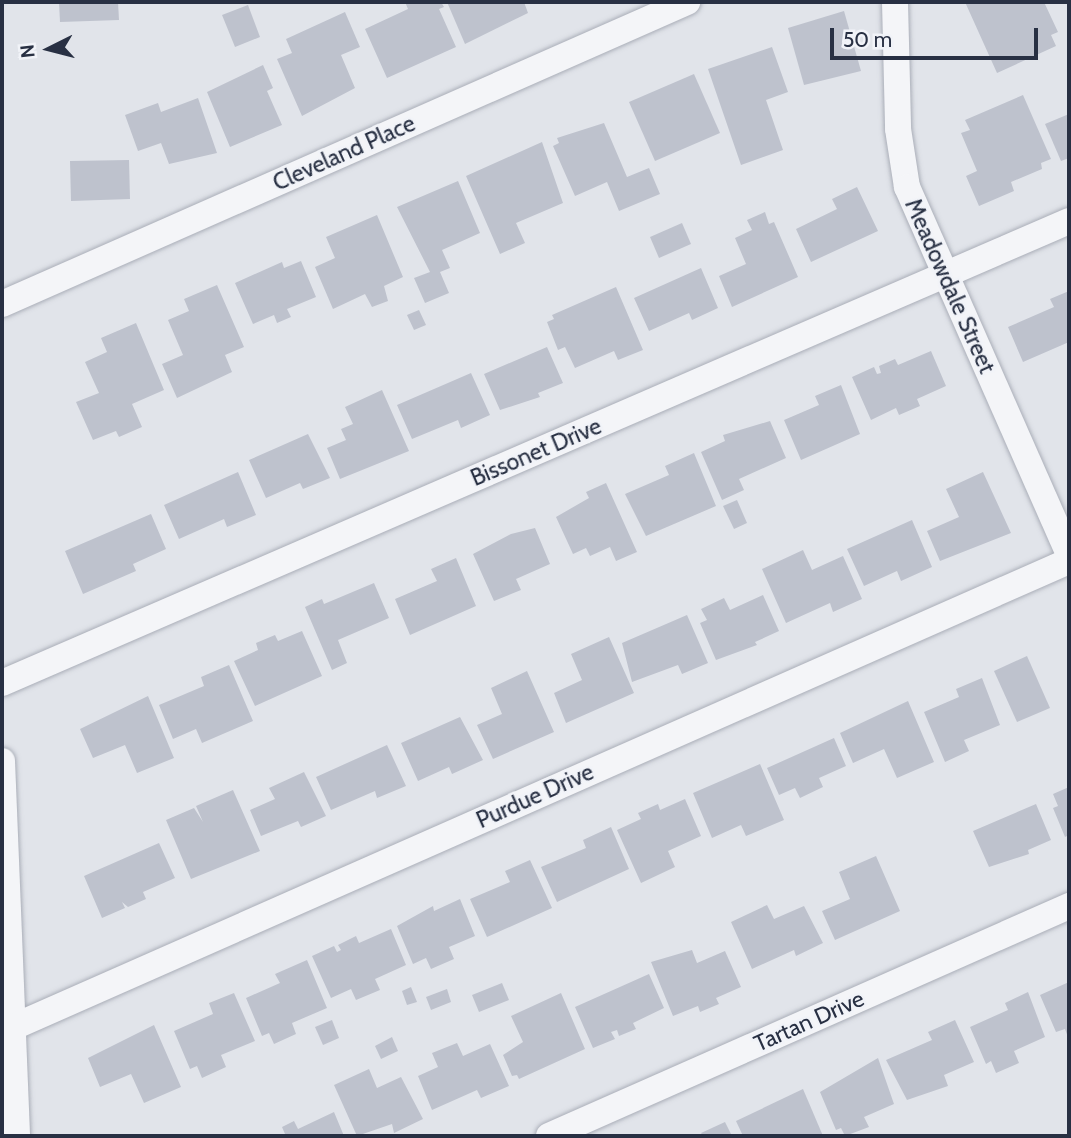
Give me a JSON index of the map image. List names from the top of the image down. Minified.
{"streets":{"street":["Cleveland Place","Meadowdale Street","Bissonet Drive","Purdue Drive","Tartan Drive"]},"crossings":[["Meadowdale Street","Bissonet Drive"]],"scale_bar":"50 m","north":"left"}
